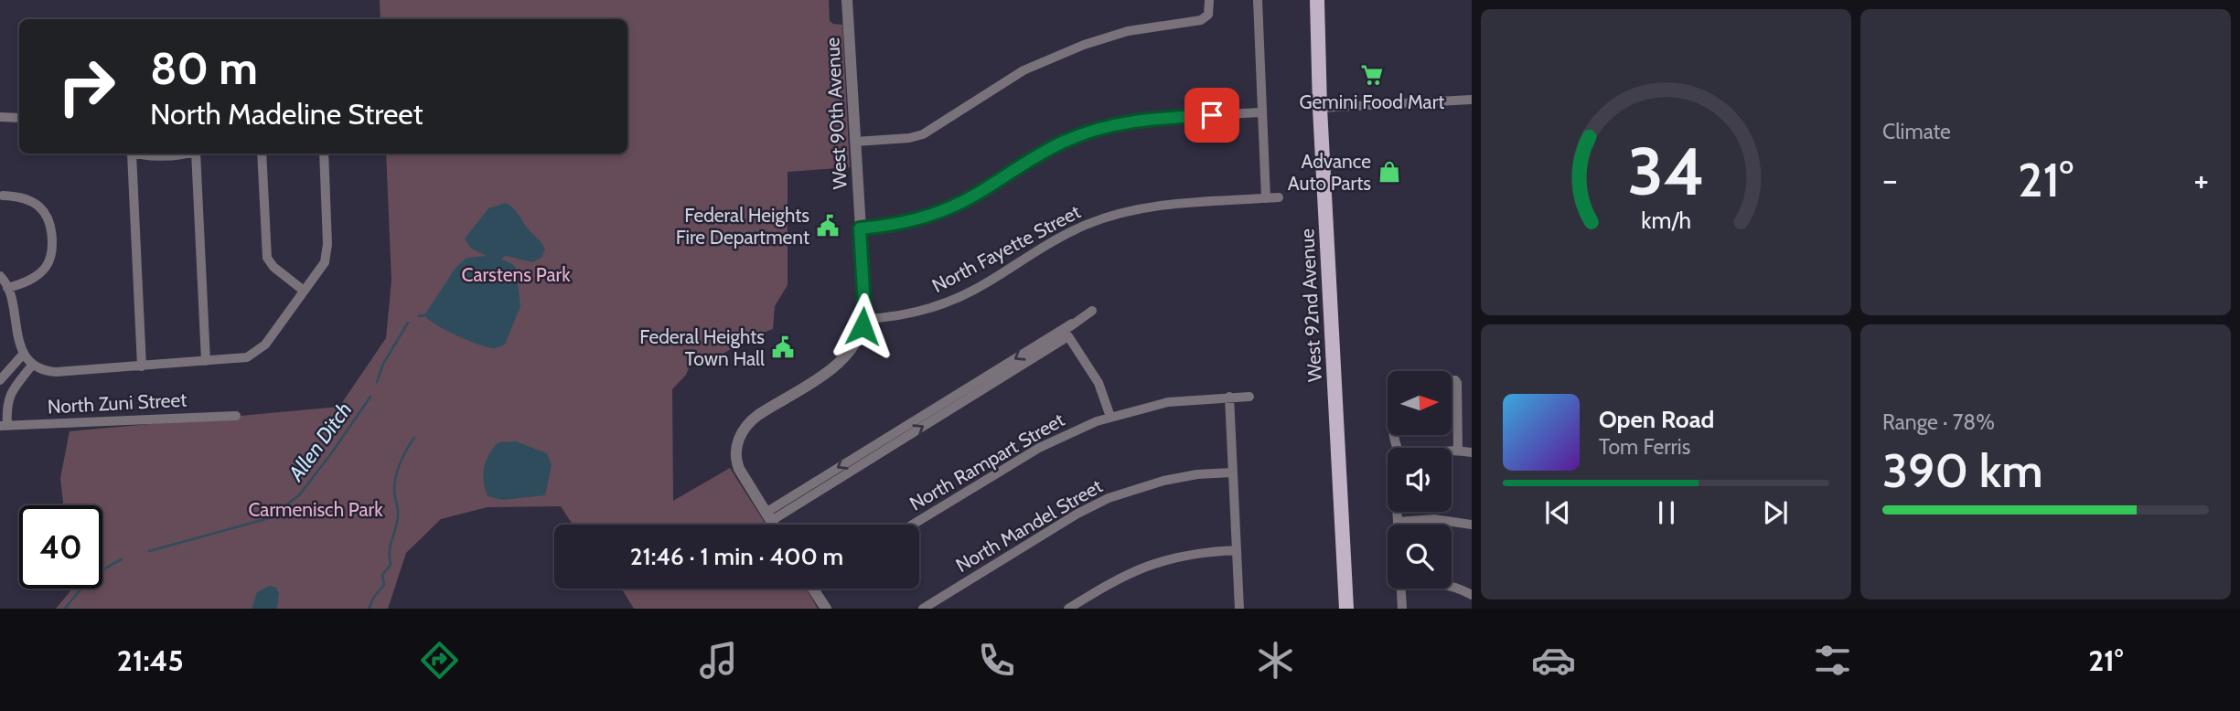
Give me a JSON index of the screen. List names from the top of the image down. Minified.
{"streets":{"main road":["West 92nd Avenue"],"street":["West 90th Avenue","North Fayette Street","North Zuni Street","North Rampart Street","North Mandel Street"]},"crossings":[["West 90th Avenue","North Fayette Street"]],"water":["Allen Ditch"],"parks":["Carstens Park","Carmenisch Park"],"places":{"supermarket":["Gemini Food Mart"],"shop":["Advance Auto Parts"],"public building":["Federal Heights Fire Department","Federal Heights Town Hall"]},"north":"right","page":{"tile":["Climate",["Range · 78%","390 km"]],"turn":["80 m","North Madeline Street"],"heat":["−","21°","+"],"song":["Open Road","Tom Ferris"],"limit":"40","trip":"21:46 · 1 min · 400 m","tabs":["21:45","21°"],"gauge":["34","km/h"]}}
